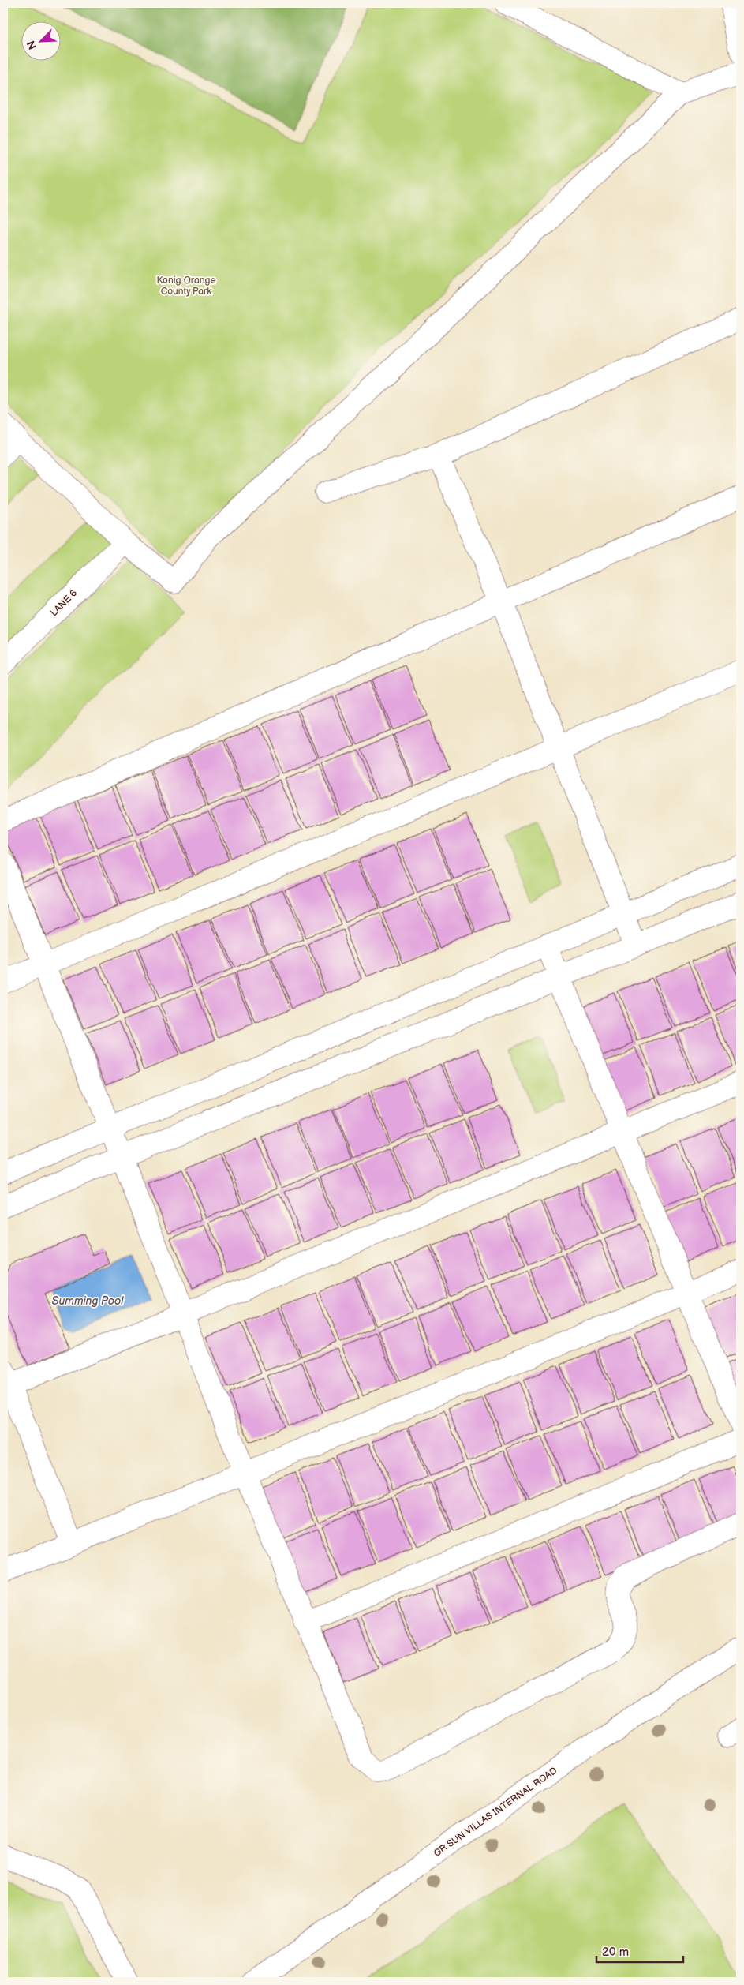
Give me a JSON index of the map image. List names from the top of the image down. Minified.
{"streets":{"street":["LANE 6","GR SUN VILLAS INTERNAL ROAD"]},"water":["Summing Pool"],"parks":["Konig Orange County Park"],"scale_bar":"20 m","north":"bottom left"}
